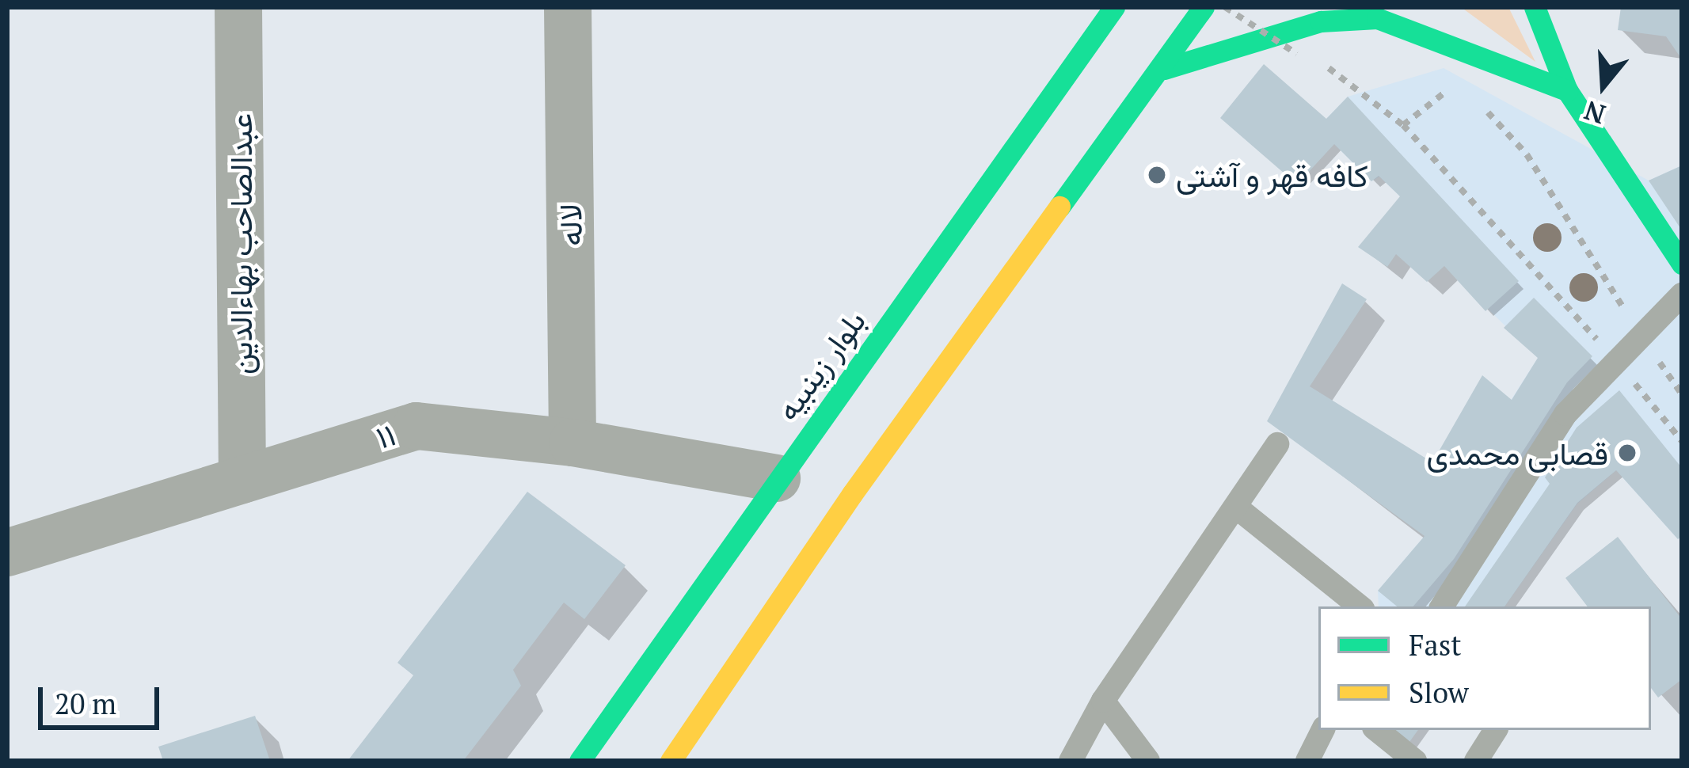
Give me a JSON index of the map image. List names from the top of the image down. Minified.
{"streets":{"main road":["بلوار زینبیه"],"street":["لاله","عبدالصاحب بهاءالدین","۱۱"]},"crossings":[["لاله","۱۱"],["عبدالصاحب بهاءالدین","۱۱"],["بلوار زینبیه","۱۱"]],"places":["کافه قهر و آشتی","قصابی محمدی"],"legend":["Fast","Slow"],"scale_bar":"20 m","north":"bottom"}
